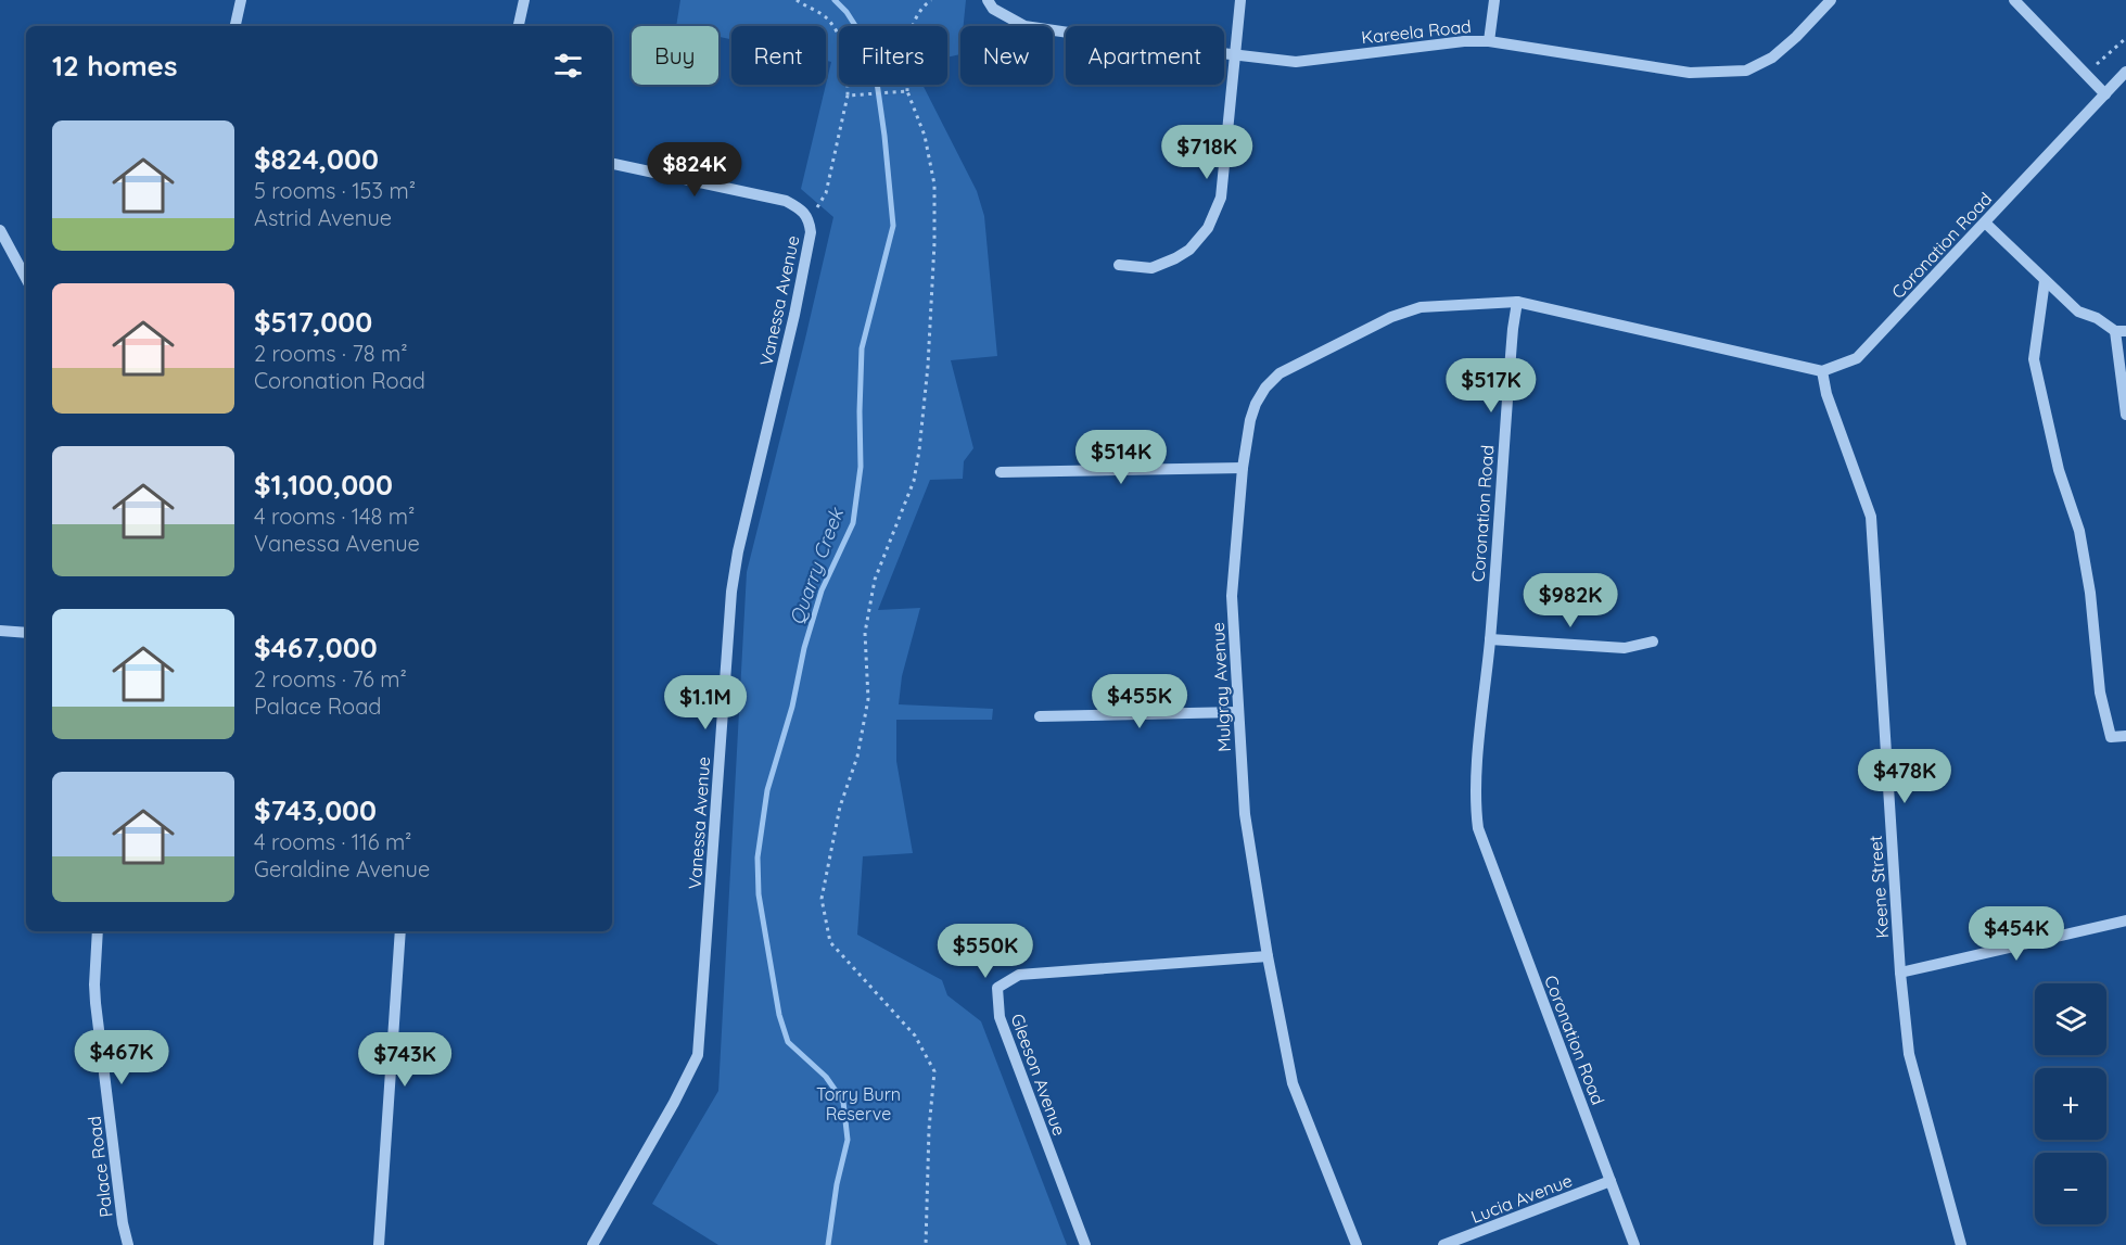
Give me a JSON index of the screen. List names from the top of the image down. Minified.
{"streets":{"street":["Kareela Road","Coronation Road","Vanessa Avenue","Mulgray Avenue","Keene Street","Gleeson Avenue","Palace Road","Lucia Avenue"]},"crossings":[["Coronation Road","Mulgray Avenue"],["Coronation Road","Keene Street"],["Coronation Road","Lucia Avenue"],["Mulgray Avenue","Gleeson Avenue"]],"water":["Quarry Creek"],"parks":["Torry Burn Reserve"],"page":{"chip":["Buy","Rent","Filters","New","Apartment"],"heading":"12 homes","list":[{"name":"$824,000","note":"5 rooms · 153 m² · Astrid Avenue"},{"name":"$517,000","note":"2 rooms · 78 m² · Coronation Road"},{"name":"$1,100,000","note":"4 rooms · 148 m² · Vanessa Avenue"},{"name":"$467,000","note":"2 rooms · 76 m² · Palace Road"},{"name":"$743,000","note":"4 rooms · 116 m² · Geraldine Avenue"}],"price":["$718K","$824K","$517K","$514K","$982K","$455K","$1.1M","$478K","$454K","$550K","$467K","$743K"],"map_buttons":["+","−"]}}
